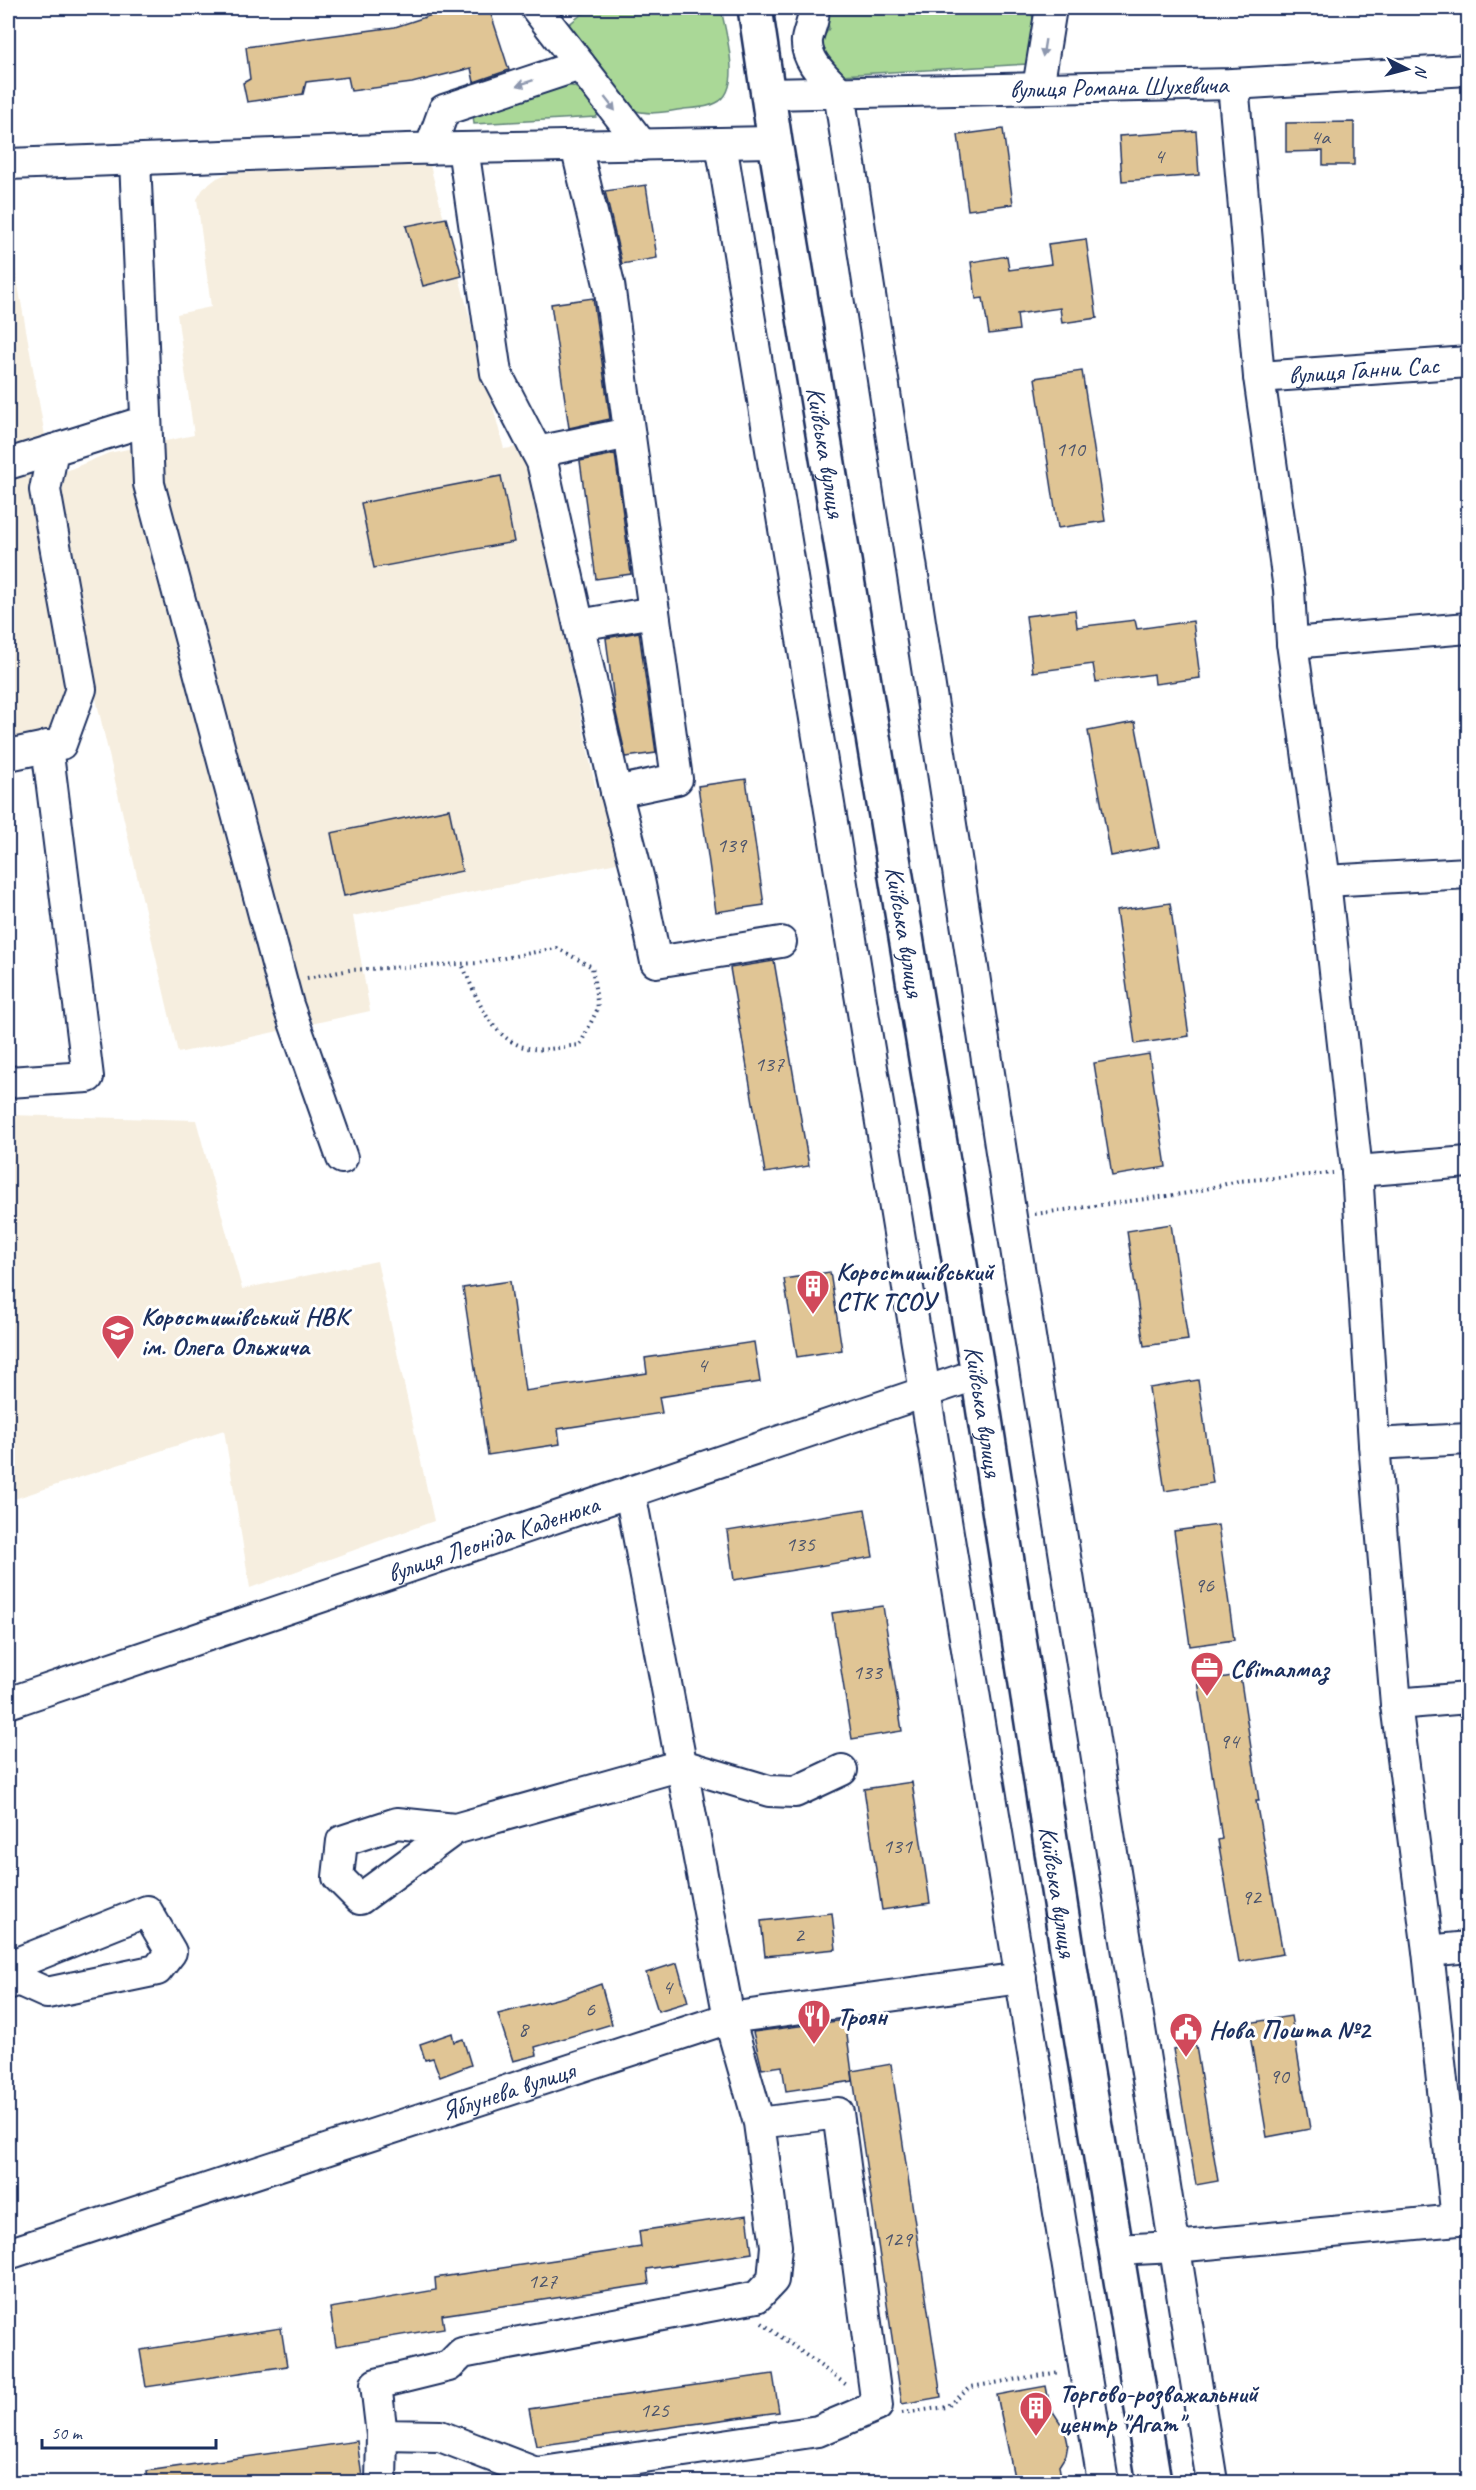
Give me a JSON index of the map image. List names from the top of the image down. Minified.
{"streets":{"main road":["Київська вулиця"],"street":["вулиця Романа Шухевича","вулиця Ганни Сас","вулиця Леоніда Каденюка","Яблунева вулиця"]},"crossings":[["вулиця Романа Шухевича","Київська вулиця"],["Київська вулиця","вулиця Леоніда Каденюка"]],"places":{"building":["Коростишівський СТК ТСОУ","Торгово-розважальний центр \"Агат\""],"school or university":["Коростишівський НВК ім. Олега Ольжича"],"office":["Світалмаз"],"restaurant":["Троян"],"public building":["Нова Пошта №2"]},"house_numbers":["4а","4","110","139","137","4","135","96","133","94","131","92","2","4","6","8","90","129","127","125"],"scale_bar":"50 m","north":"right"}
